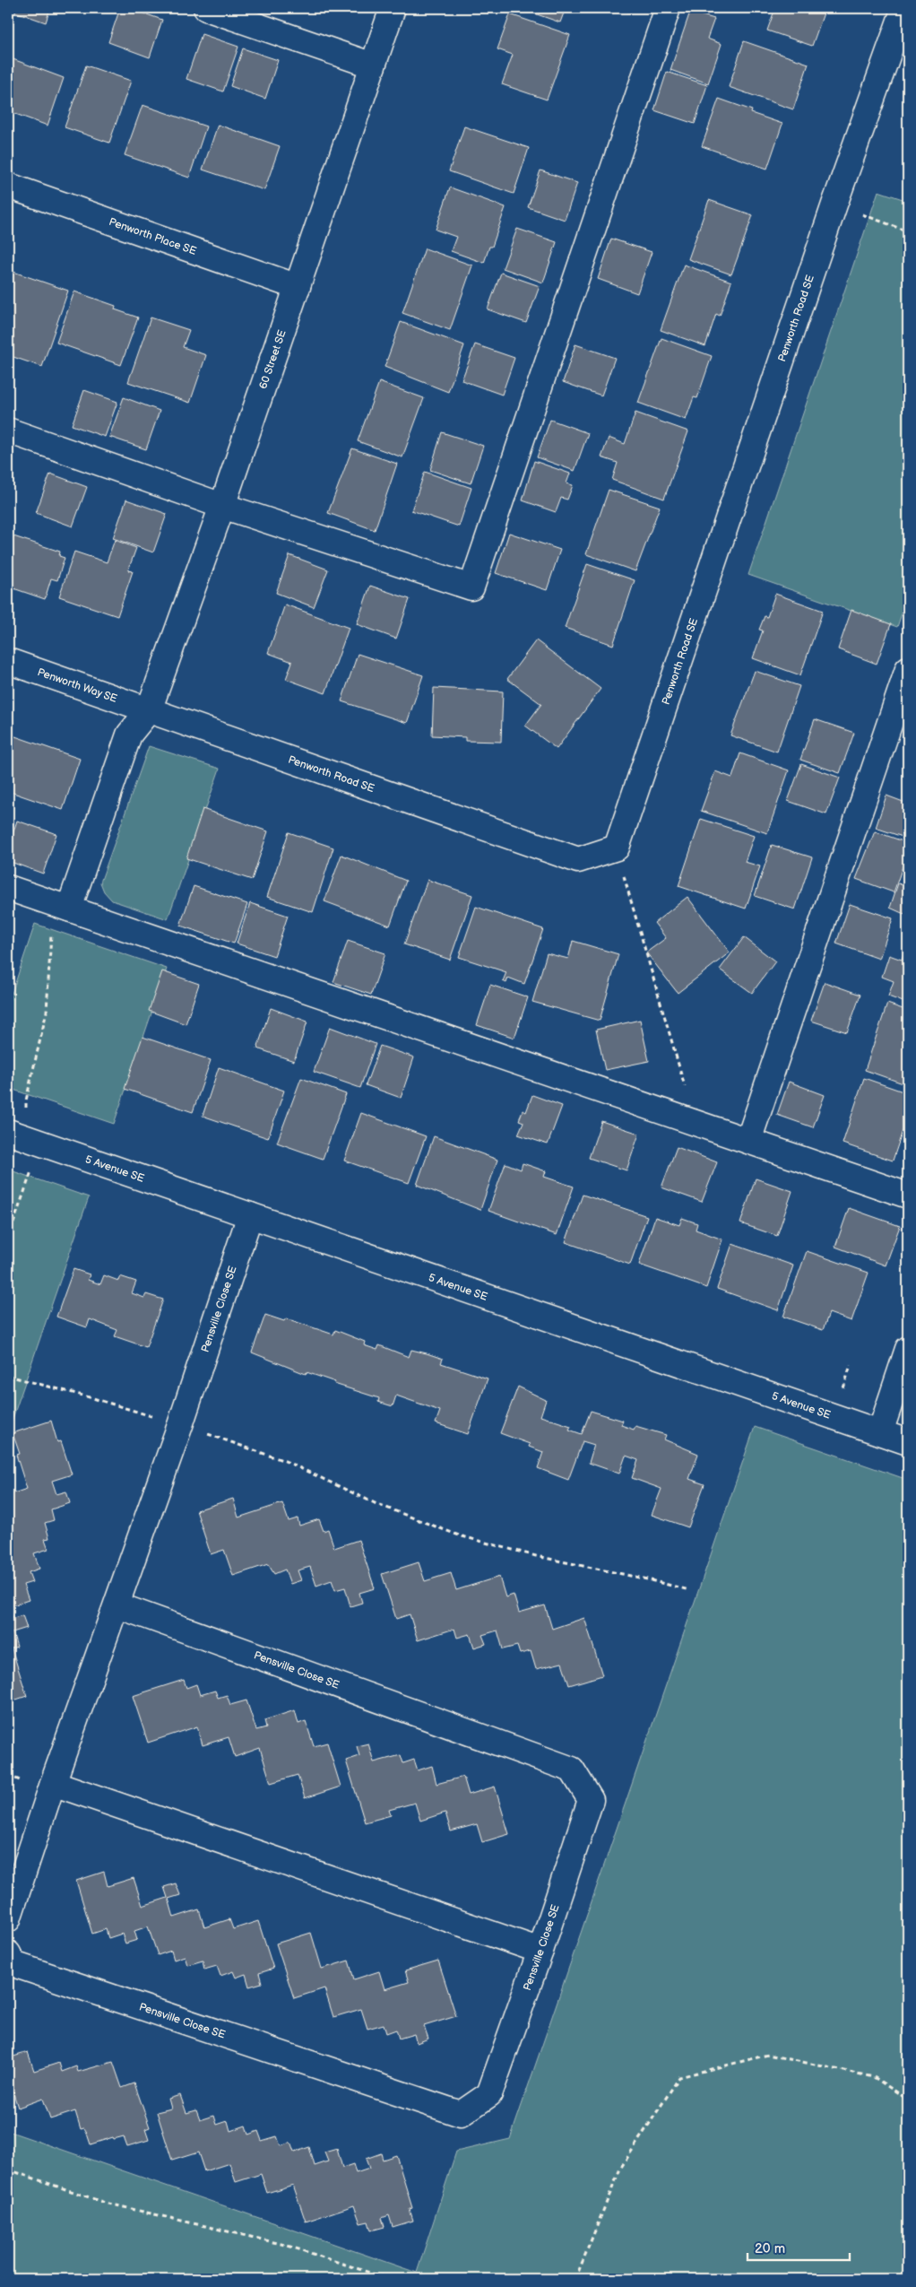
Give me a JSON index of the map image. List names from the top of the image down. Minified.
{"streets":{"street":["Penworth Place SE","Penworth Road SE","60 Street SE","Penworth Way SE","5 Avenue SE","Pensville Close SE"]},"crossings":[["Penworth Place SE","60 Street SE"],["Penworth Road SE","60 Street SE"],["Penworth Road SE","Penworth Way SE"],["60 Street SE","Penworth Way SE"],["5 Avenue SE","Pensville Close SE"]],"scale_bar":"20 m"}
